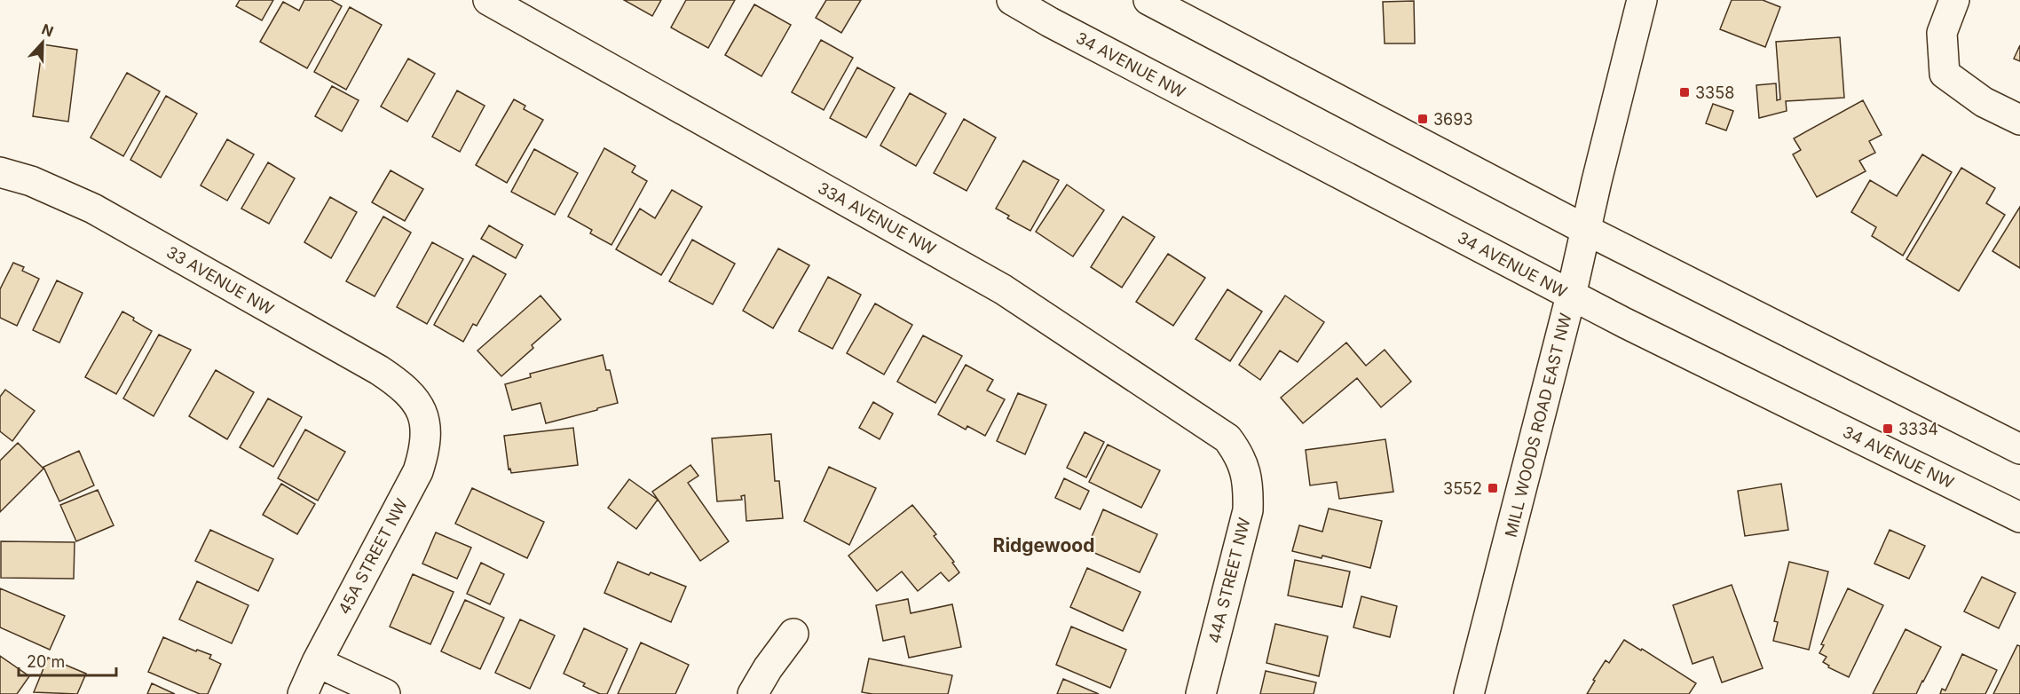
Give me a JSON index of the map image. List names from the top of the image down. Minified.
{"streets":{"street":["34 AVENUE NW","33A AVENUE NW","33 AVENUE NW","MILL WOODS ROAD EAST NW","45A STREET NW","44A STREET NW"]},"crossings":[["34 AVENUE NW","MILL WOODS ROAD EAST NW"],["33A AVENUE NW","44A STREET NW"],["33 AVENUE NW","45A STREET NW"]],"districts":["Ridgewood"],"places":{"transit":["3358","3693","3334","3552"]},"scale_bar":"20 m","north":"top"}
